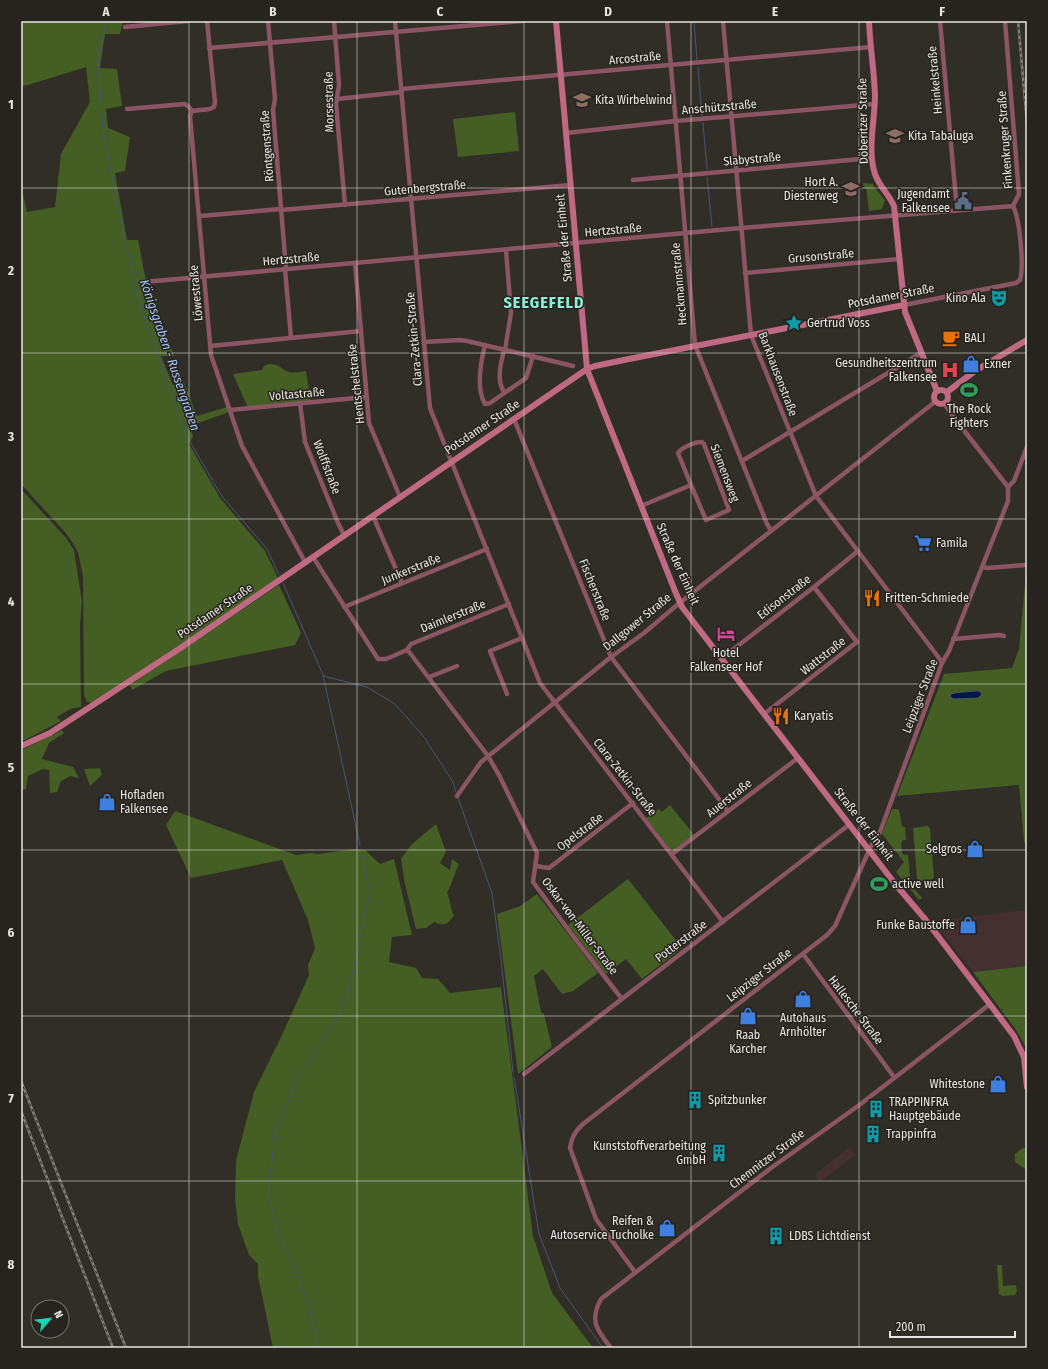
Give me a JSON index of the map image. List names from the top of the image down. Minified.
{"streets":{"street":["Arcostraße","Heinkelstraße","Morsestraße","Anschützstraße","Döberitzer Straße","Finkenkruger Straße","Röntgenstraße","Slabystraße","Gutenbergstraße","Hertzstraße","Straße der Einheit","Grusonstraße","Heckmannstraße","Löwestraße","Potsdamer Straße","Clara-Zetkin-Straße","Barkhausenstraße","Hentschelstraße","Voltastraße","Wolffstraße","Siemensweg","Junkerstraße","Fischerstraße","Edisonstraße","Daimlerstraße","Dallgower Straße","Wattstraße","Leipziger Straße","Auerstraße","Opelstraße","Oskar-von-Miller-Straße","Potterstraße","Hallesche Straße","Chemnitzer Straße"]},"crossings":[["Arcostraße","Morsestraße"],["Arcostraße","Döberitzer Straße"],["Arcostraße","Straße der Einheit"],["Arcostraße","Heckmannstraße"],["Arcostraße","Clara-Zetkin-Straße"],["Arcostraße","Barkhausenstraße"],["Heinkelstraße","Hertzstraße"],["Morsestraße","Gutenbergstraße"],["Anschützstraße","Döberitzer Straße"],["Anschützstraße","Straße der Einheit"],["Anschützstraße","Heckmannstraße"],["Anschützstraße","Barkhausenstraße"],["Döberitzer Straße","Slabystraße"],["Döberitzer Straße","Hertzstraße"],["Döberitzer Straße","Grusonstraße"],["Döberitzer Straße","Potsdamer Straße"],["Döberitzer Straße","Dallgower Straße"],["Finkenkruger Straße","Hertzstraße"],["Finkenkruger Straße","Potsdamer Straße"],["Röntgenstraße","Gutenbergstraße"],["Röntgenstraße","Hertzstraße"],["Slabystraße","Heckmannstraße"],["Slabystraße","Barkhausenstraße"],["Gutenbergstraße","Straße der Einheit"],["Gutenbergstraße","Löwestraße"],["Gutenbergstraße","Clara-Zetkin-Straße"],["Hertzstraße","Straße der Einheit"],["Hertzstraße","Heckmannstraße"],["Hertzstraße","Löwestraße"],["Hertzstraße","Clara-Zetkin-Straße"],["Hertzstraße","Barkhausenstraße"],["Hertzstraße","Hentschelstraße"],["Straße der Einheit","Potsdamer Straße"],["Straße der Einheit","Edisonstraße"],["Straße der Einheit","Dallgower Straße"],["Straße der Einheit","Wattstraße"],["Straße der Einheit","Leipziger Straße"],["Straße der Einheit","Auerstraße"],["Straße der Einheit","Potterstraße"],["Straße der Einheit","Chemnitzer Straße"],["Grusonstraße","Barkhausenstraße"],["Heckmannstraße","Potsdamer Straße"],["Heckmannstraße","Dallgower Straße"],["Löwestraße","Potsdamer Straße"],["Löwestraße","Voltastraße"],["Potsdamer Straße","Clara-Zetkin-Straße"],["Potsdamer Straße","Barkhausenstraße"],["Potsdamer Straße","Hentschelstraße"],["Potsdamer Straße","Wolffstraße"],["Potsdamer Straße","Fischerstraße"],["Clara-Zetkin-Straße","Junkerstraße"],["Clara-Zetkin-Straße","Daimlerstraße"],["Clara-Zetkin-Straße","Dallgower Straße"],["Clara-Zetkin-Straße","Auerstraße"],["Clara-Zetkin-Straße","Opelstraße"],["Clara-Zetkin-Straße","Potterstraße"],["Barkhausenstraße","Edisonstraße"],["Barkhausenstraße","Dallgower Straße"],["Barkhausenstraße","Leipziger Straße"],["Hentschelstraße","Voltastraße"],["Voltastraße","Wolffstraße"],["Fischerstraße","Dallgower Straße"],["Fischerstraße","Auerstraße"],["Edisonstraße","Wattstraße"],["Daimlerstraße","Oskar-von-Miller-Straße"],["Dallgower Straße","Oskar-von-Miller-Straße"],["Leipziger Straße","Hallesche Straße"],["Leipziger Straße","Chemnitzer Straße"],["Opelstraße","Oskar-von-Miller-Straße"],["Oskar-von-Miller-Straße","Potterstraße"],["Hallesche Straße","Chemnitzer Straße"]],"districts":["SEEGEFELD"],"water":["Königsgraben - Russengraben"],"places":{"school or university":["Kita Wirbelwind","Kita Tabaluga","Hort A. Diesterweg"],"public building":["Jugendamt Falkensee"],"theatre":["Kino Ala"],"place":["Gertrud Voss"],"cafe":["BALI"],"shop":["Exner","Hofladen Falkensee","Selgros","Funke Baustoffe","Autohaus Arnhölter","Raab Karcher","Whitestone","Reifen & Autoservice Tucholke"],"hospital":["Gesundheitszentrum Falkensee"],"sports":["The Rock Fighters","active well"],"supermarket":["Famila"],"restaurant":["Fritten-Schmiede","Karyatis"],"hotel":["Hotel Falkenseer Hof"],"building":["Spitzbunker","TRAPPINFRA Hauptgebäude","Trappinfra","Kunststoffverarbeitung GmbH","LDBS Lichtdienst"]},"scale_bar":"200 m","north":"top right","grid":{"columns":["A","B","C","D","E","F"],"rows":["1","2","3","4","5","6","7","8"]}}
